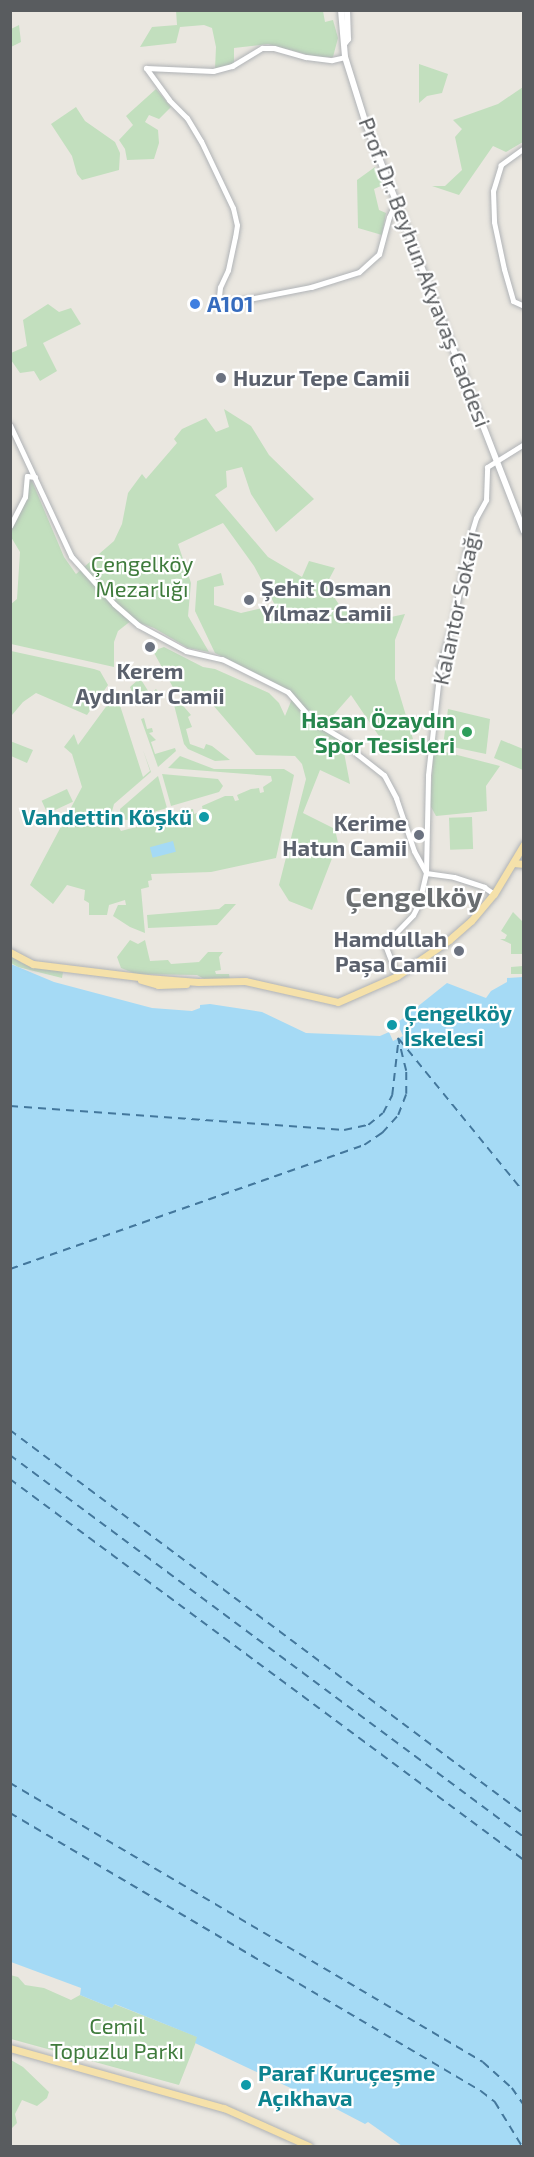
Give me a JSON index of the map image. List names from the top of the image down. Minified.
{"streets":{"main road":["Prof. Dr. Beyhun Akyavaş Caddesi"],"street":["Kalantor Sokağı"]},"crossings":[["Prof. Dr. Beyhun Akyavaş Caddesi","Kalantor Sokağı"]],"districts":["Çengelköy"],"parks":["Çengelköy Mezarlığı","Cemil Topuzlu Parkı"],"places":["A101","Huzur Tepe Camii","Şehit Osman Yılmaz Camii","Kerem Aydınlar Camii","Hasan Özaydın Spor Tesisleri","Vahdettin Köşkü","Kerime Hatun Camii","Hamdullah Paşa Camii","Çengelköy İskelesi","Paraf Kuruçeşme Açıkhava"]}
